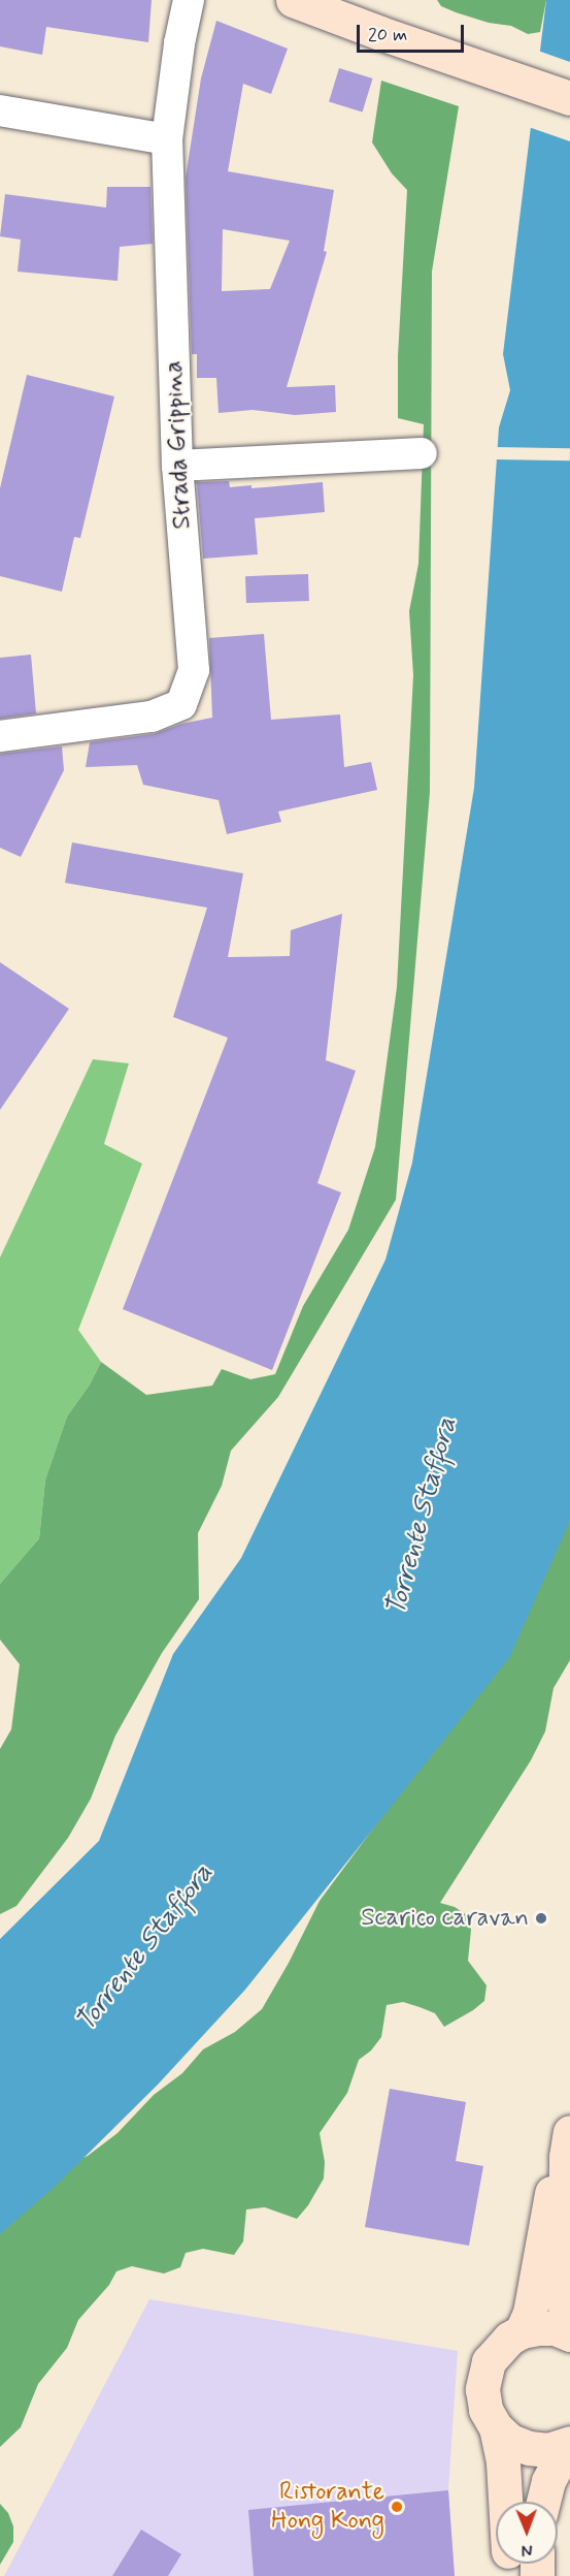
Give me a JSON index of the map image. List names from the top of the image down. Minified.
{"streets":{"street":["Strada Grippina"]},"water":["Torrente Staffora"],"places":["Scarico caravan","Ristorante Hong Kong"],"scale_bar":"20 m","north":"bottom"}
